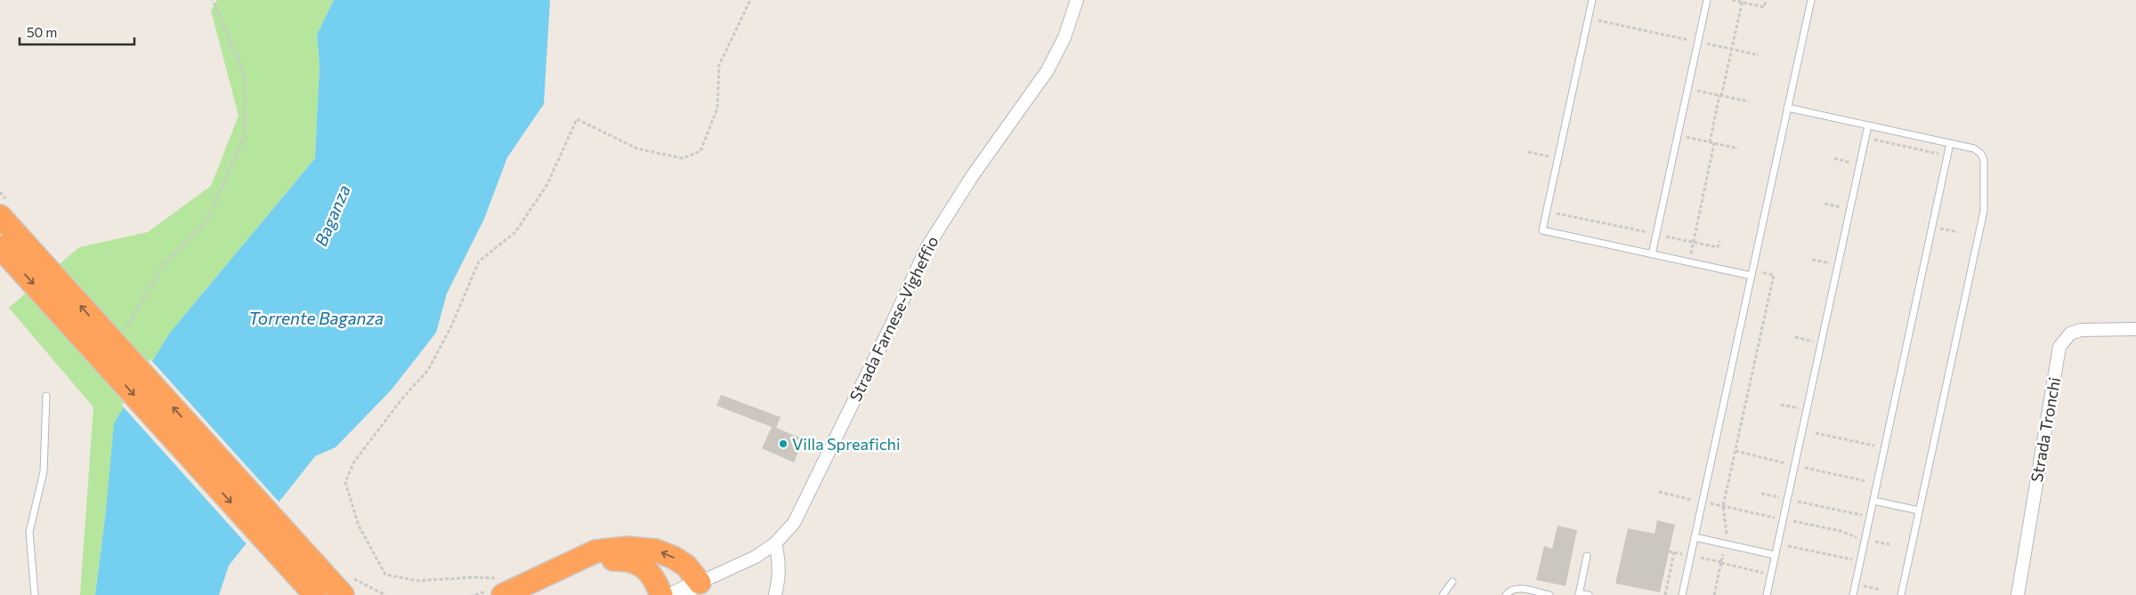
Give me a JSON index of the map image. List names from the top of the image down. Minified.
{"streets":{"street":["Strada Farnese-Vigheffio","Strada Tronchi"]},"water":["Baganza","Torrente Baganza"],"places":["Villa Spreafichi"],"scale_bar":"50 m"}
